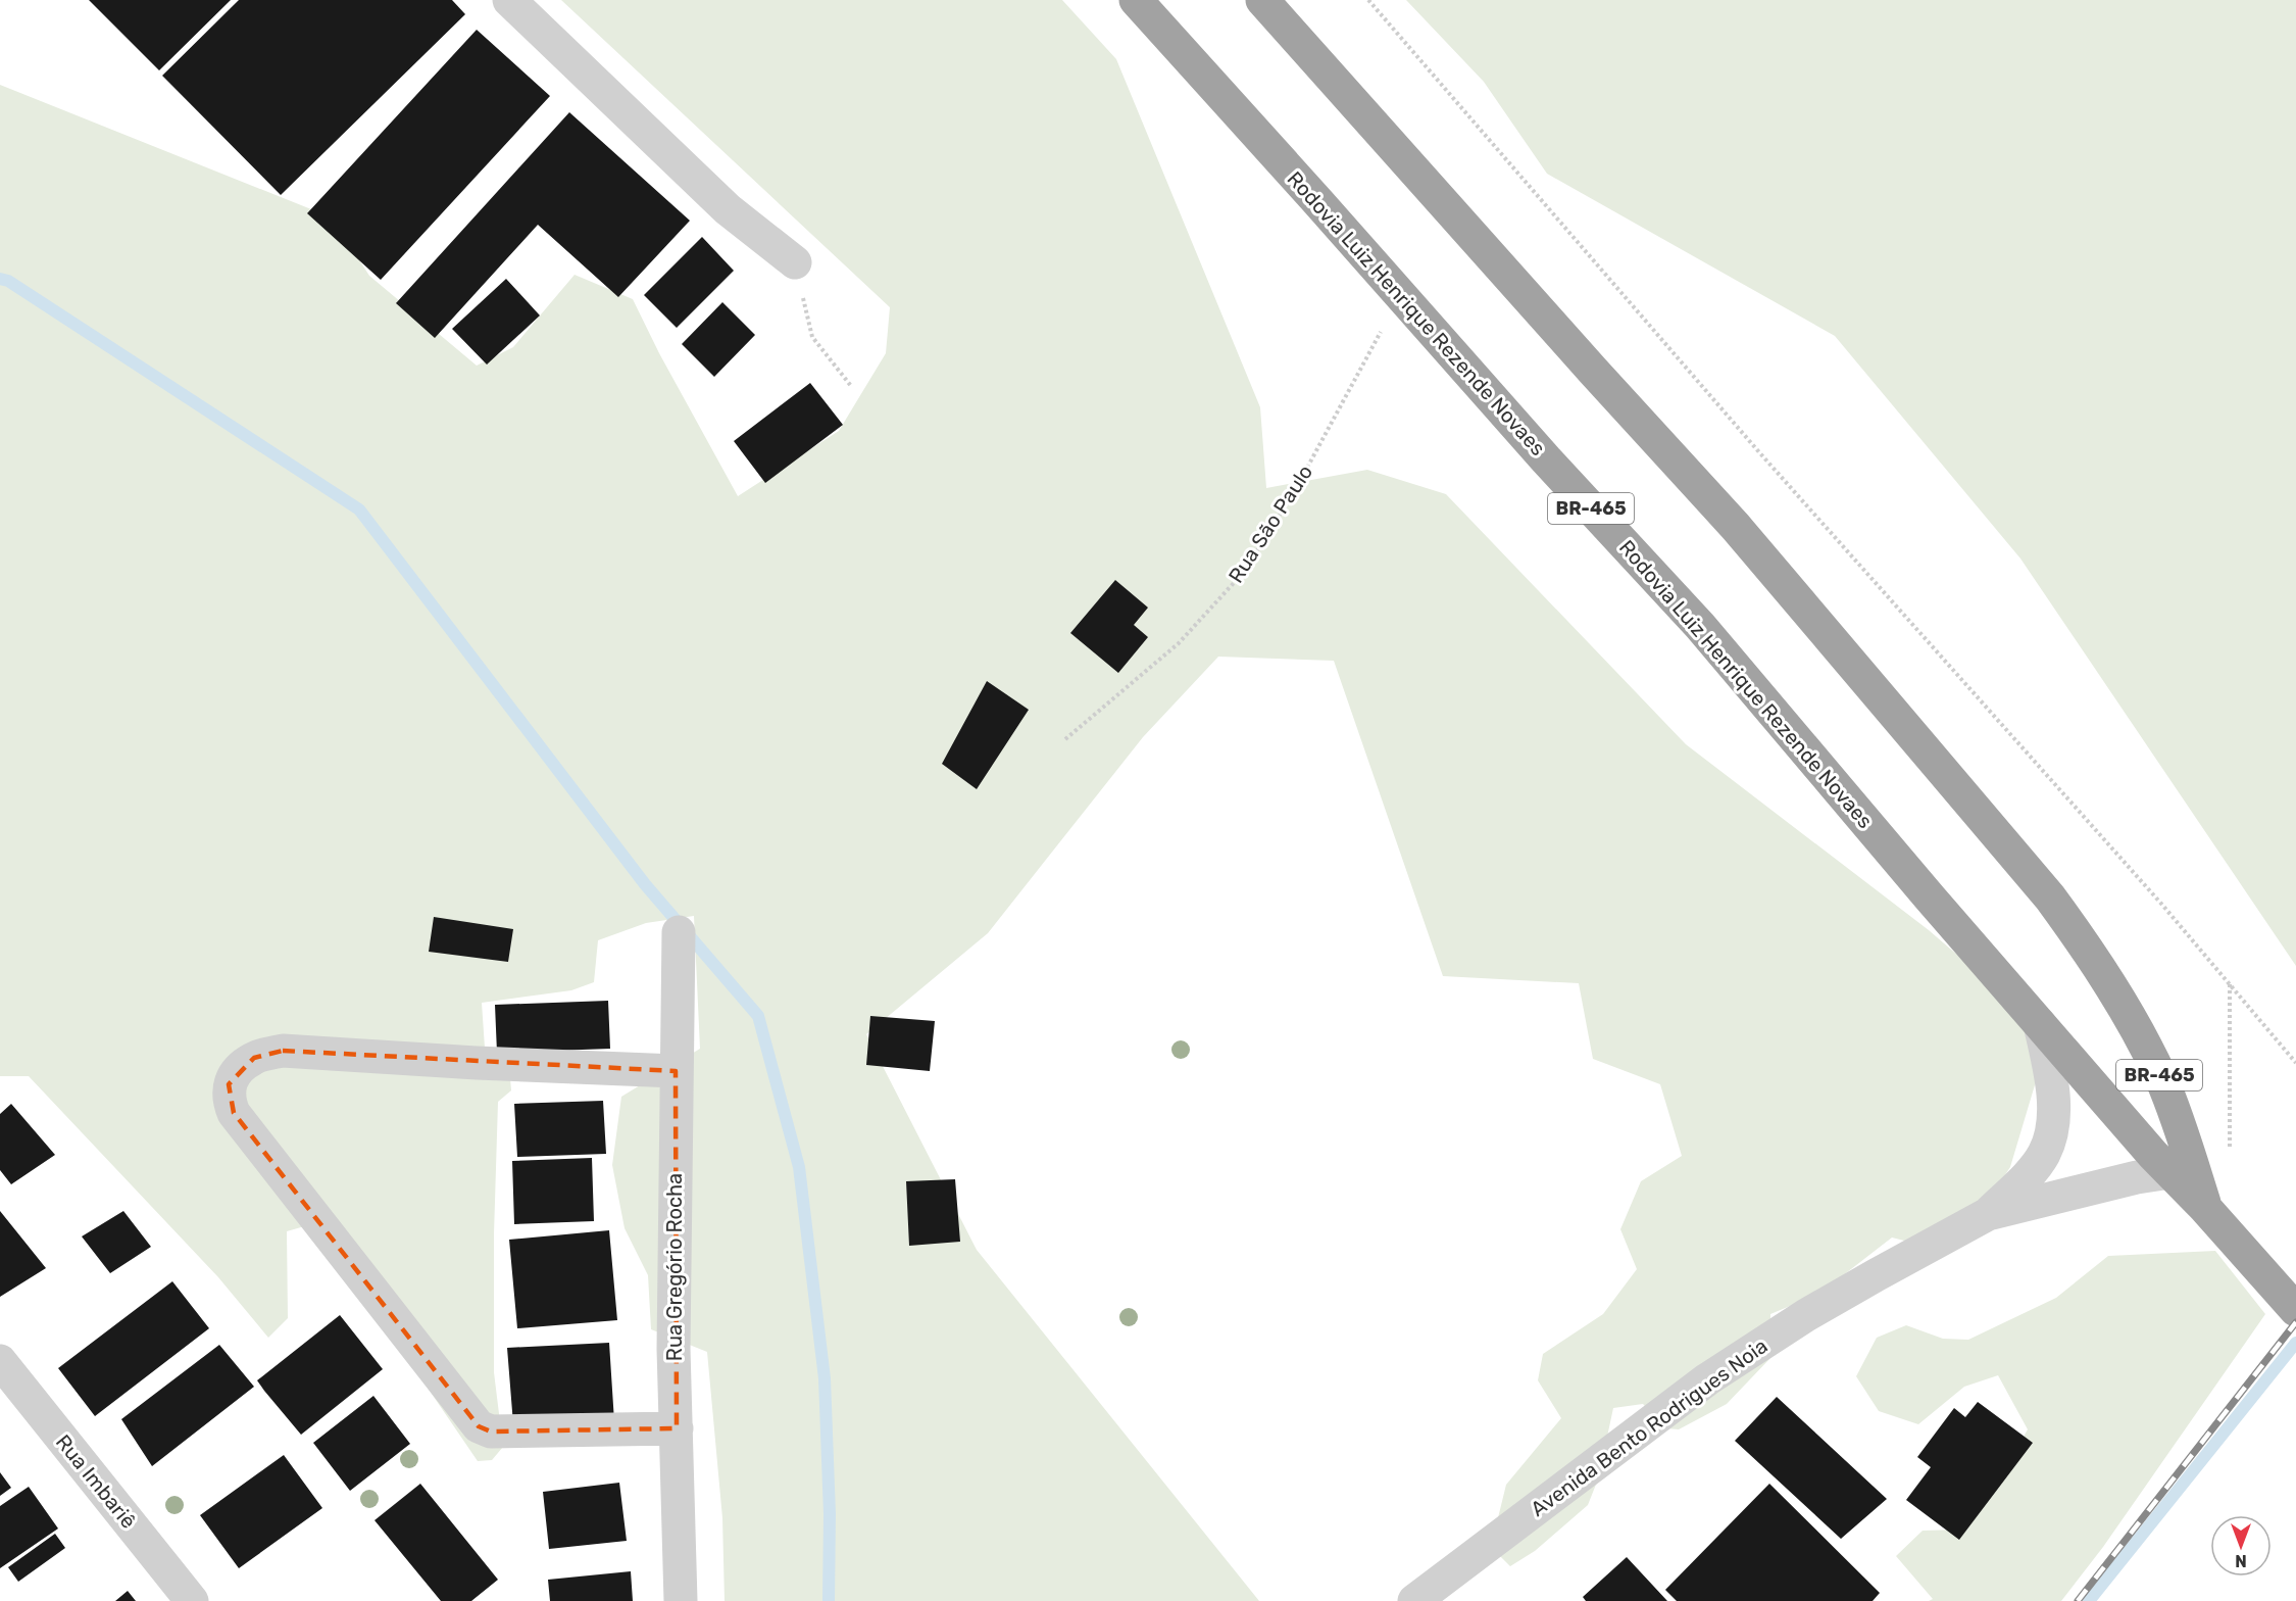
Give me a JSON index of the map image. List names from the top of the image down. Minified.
{"streets":{"highway":["Rodovia Luiz Henrique Rezende Novaes","BR-465"],"street":["Rua Gregório Rocha","Avenida Bento Rodrigues Noia","Rua Imbariê"],"path":["Rua São Paulo"]},"crossings":[["Rodovia Luiz Henrique Rezende Novaes","Rua São Paulo"],["Rodovia Luiz Henrique Rezende Novaes","Avenida Bento Rodrigues Noia"]],"north":"bottom"}
